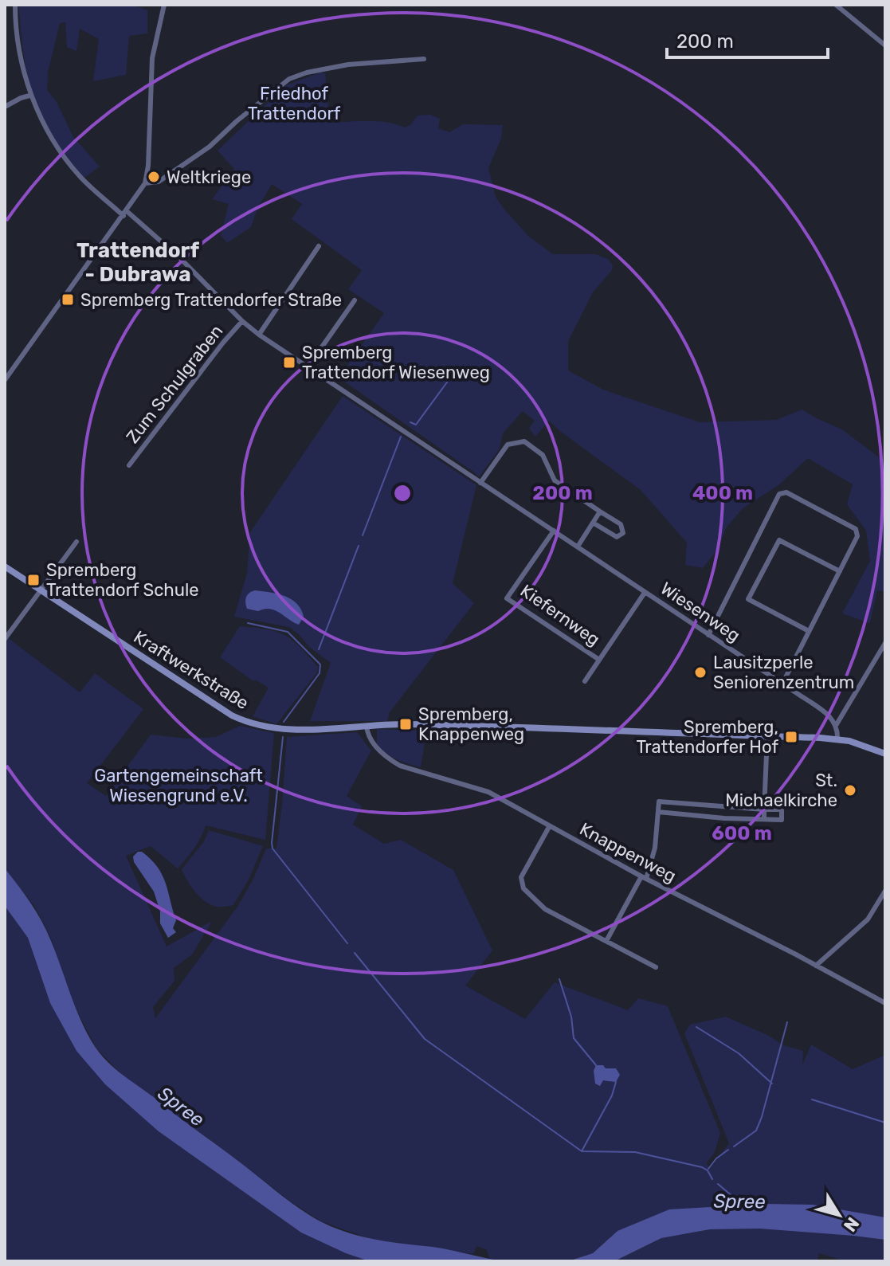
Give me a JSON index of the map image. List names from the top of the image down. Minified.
{"streets":{"main road":["Kraftwerkstraße"],"street":["Zum Schulgraben","Wiesenweg","Kiefernweg","Knappenweg"]},"crossings":[["Zum Schulgraben","Wiesenweg"],["Wiesenweg","Kiefernweg"],["Kraftwerkstraße","Knappenweg"]],"districts":["Trattendorf - Dubrawa"],"water":["Spree"],"parks":["Friedhof Trattendorf","Gartengemeinschaft Wiesengrund e.V."],"places":{"other":["Weltkriege","Lausitzperle Seniorenzentrum","St. Michaelkirche"],"transit":["Spremberg Trattendorfer Straße","Spremberg Trattendorf Wiesenweg","Spremberg Trattendorf Schule","Spremberg, Knappenweg","Spremberg, Trattendorfer Hof"]},"scale_bar":"200 m","north":"bottom right","rings":["200 m","400 m","600 m"]}
